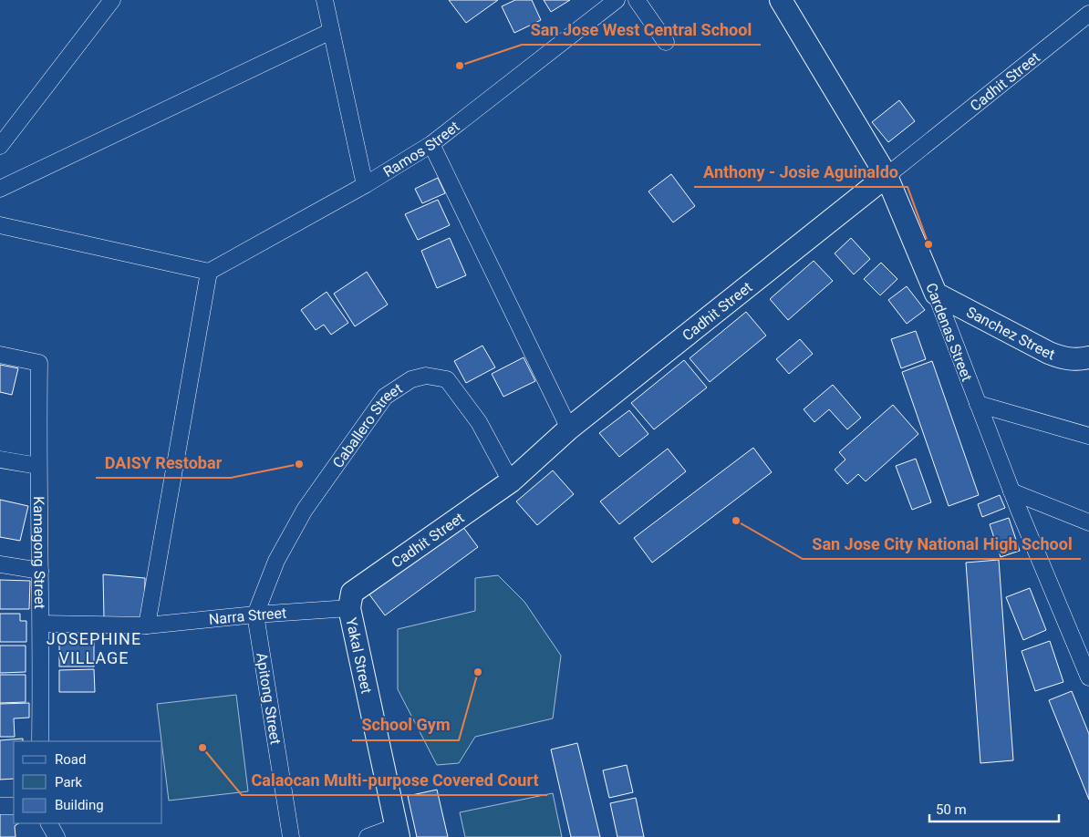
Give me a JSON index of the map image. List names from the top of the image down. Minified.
{"streets":{"street":["Cadhit Street","Ramos Street","Cardenas Street","Sanchez Street","Caballero Street","Kamagong Street","Narra Street","Yakal Street","Apitong Street"]},"crossings":[["Cadhit Street","Cardenas Street"],["Cadhit Street","Caballero Street"],["Cadhit Street","Narra Street"],["Cadhit Street","Yakal Street"],["Cardenas Street","Sanchez Street"],["Caballero Street","Narra Street"],["Caballero Street","Apitong Street"],["Kamagong Street","Narra Street"],["Narra Street","Yakal Street"],["Narra Street","Apitong Street"]],"districts":["JOSEPHINE VILLAGE"],"places":["San Jose West Central School","Anthony - Josie Aguinaldo","DAISY Restobar","San Jose City National High School","School Gym","Calaocan Multi-purpose Covered Court"],"legend":["Road","Park","Building"],"scale_bar":"50 m"}
